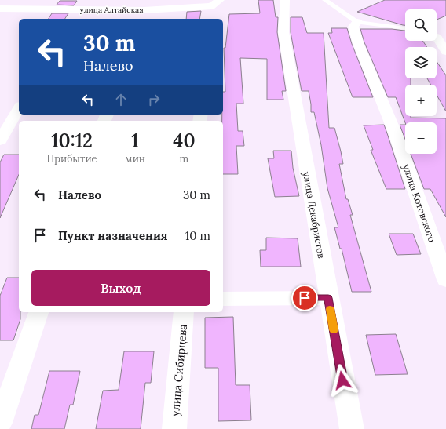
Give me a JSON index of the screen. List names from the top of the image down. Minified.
{"streets":{"street":["улица Алтайская","улица Котовского","улица Декабристов","улица Сибирцева"]},"page":{"map_buttons":["+","−"],"turn":["30 m","Налево"],"eta":["10:12","Прибытие","1","мин","40","m"],"list":[{"name":"Налево","value":"30 m"},{"name":"Пункт назначения","value":"10 m"}],"buttons":"Выход"}}
